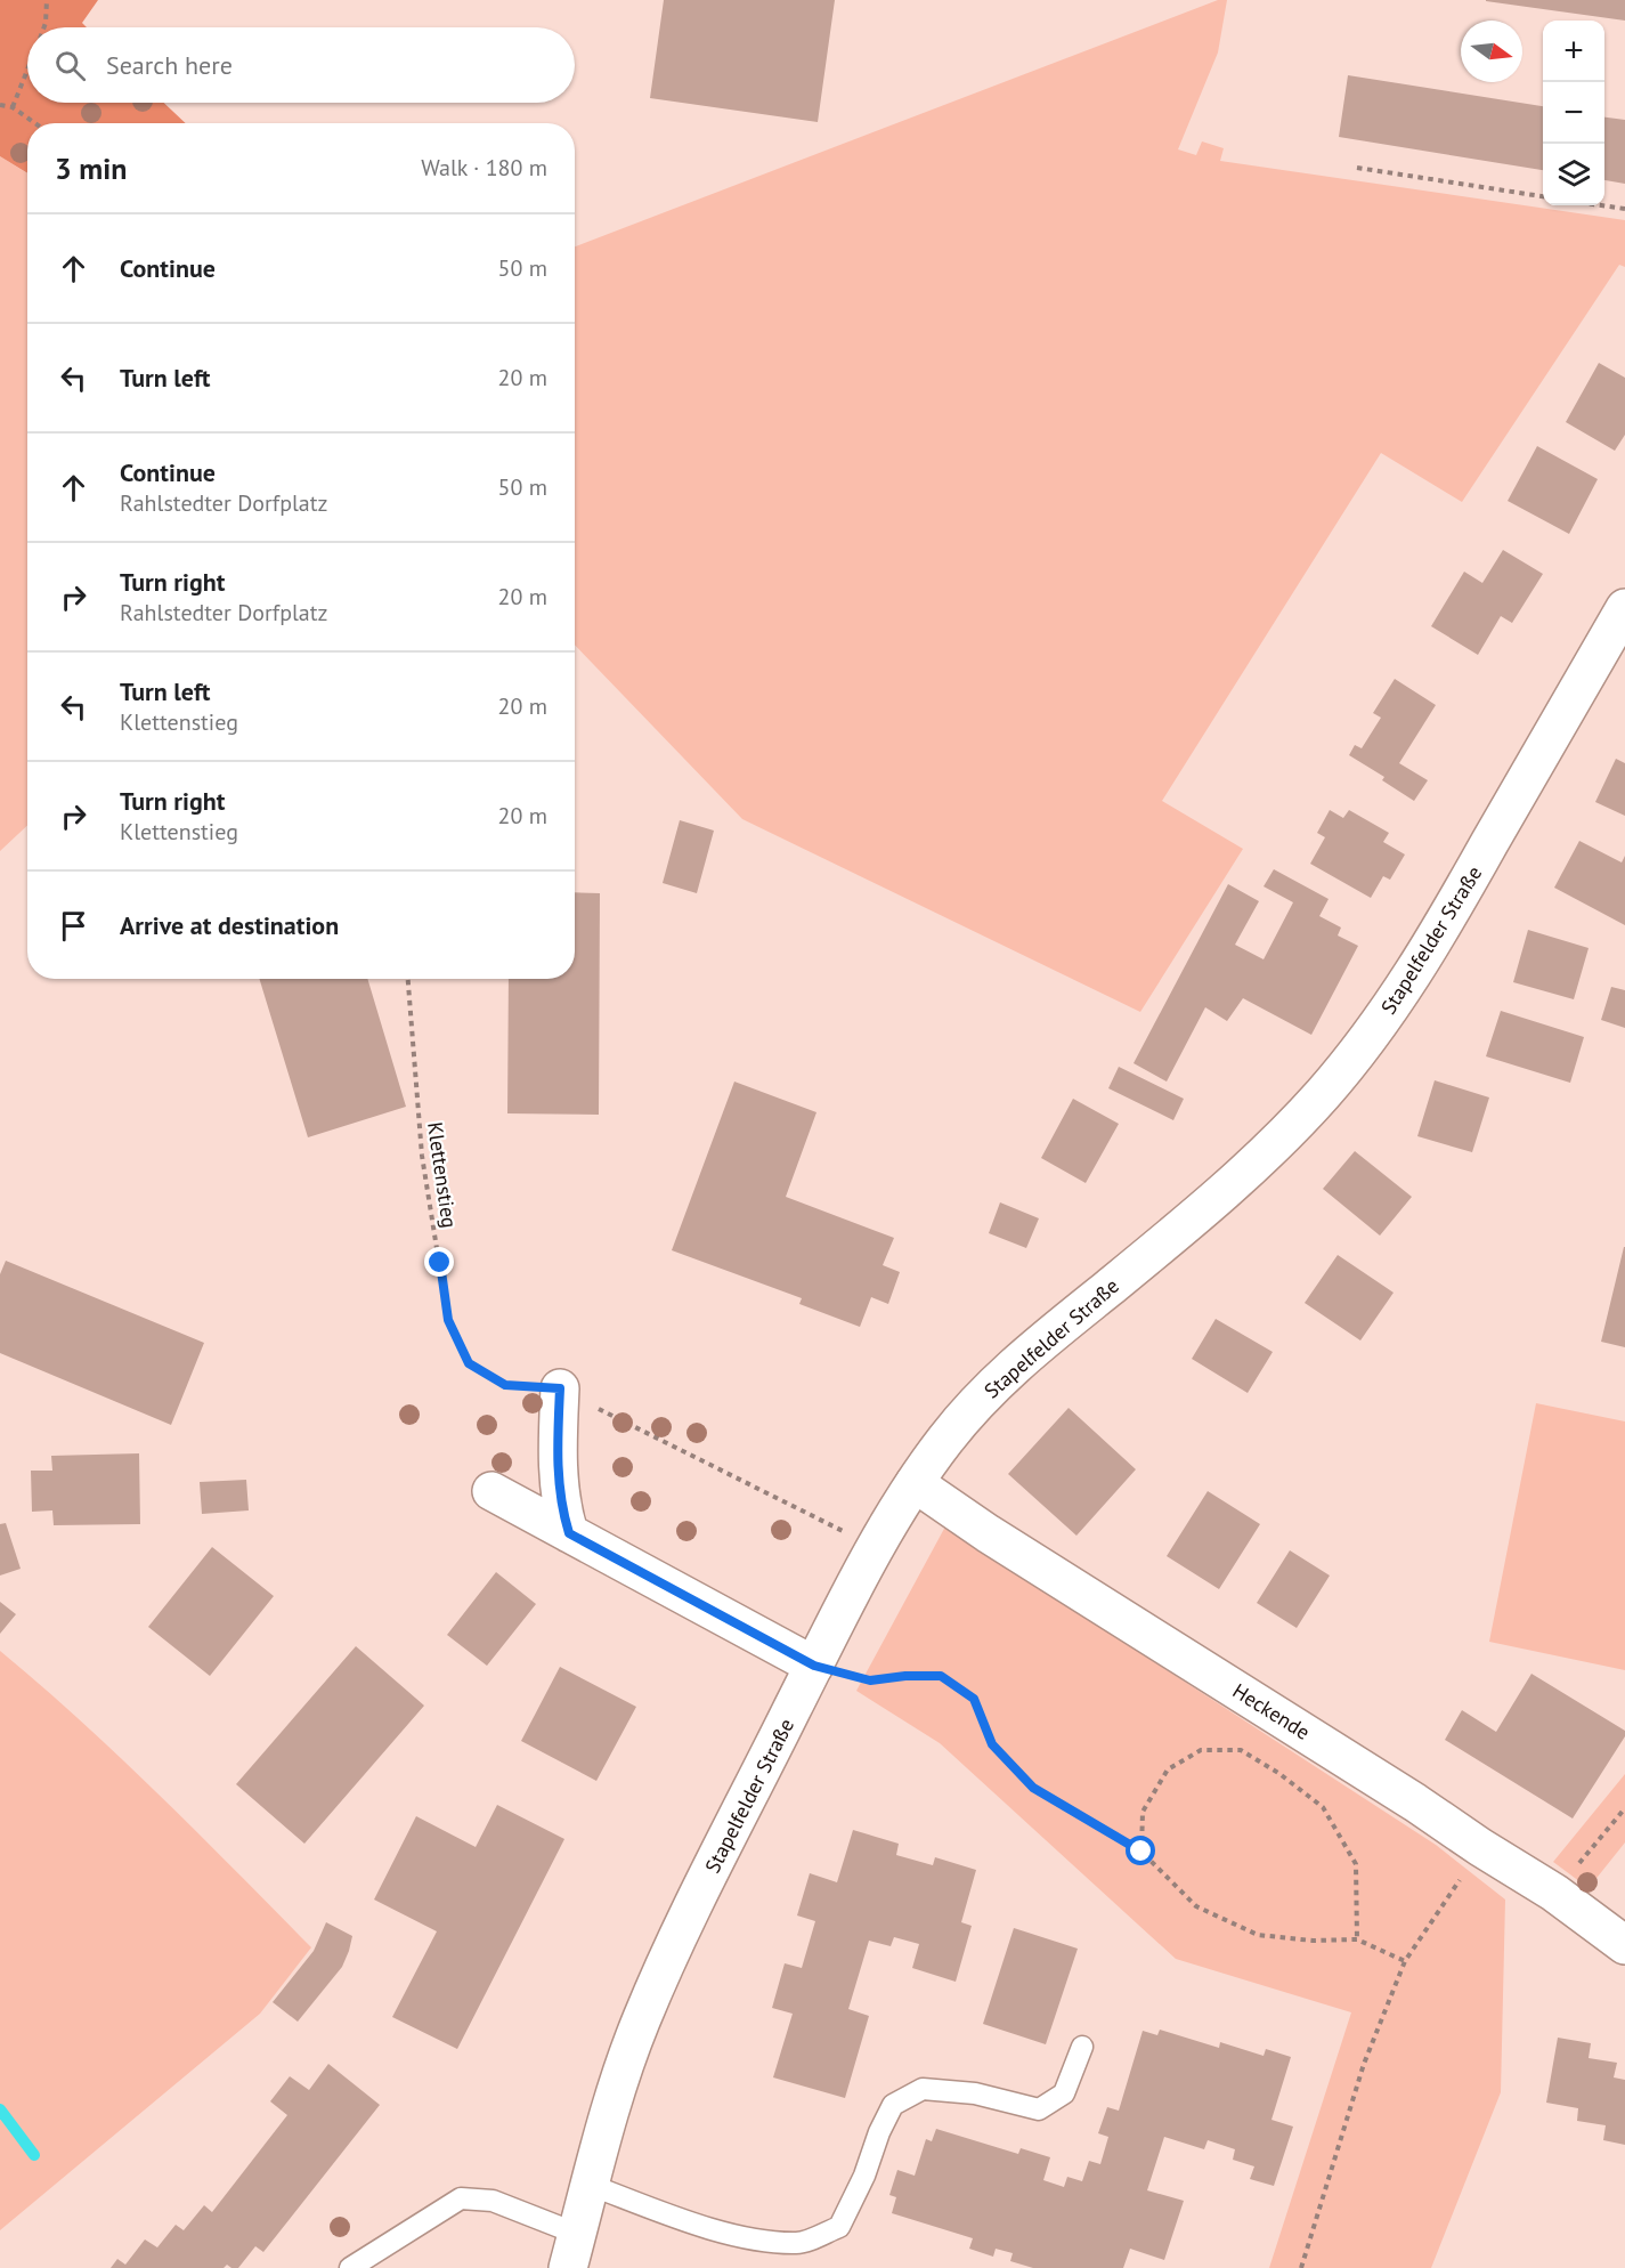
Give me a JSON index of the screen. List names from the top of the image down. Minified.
{"streets":{"street":["Stapelfelder Straße","Heckende"],"path":["Klettenstieg"]},"crossings":[["Stapelfelder Straße","Heckende"]],"north":"right","page":{"map_buttons":["+","−"],"search":"Search here","heading":["3 min","Walk · 180 m"],"list":[["Continue","50 m"],["Turn left","20 m"],["Continue","Rahlstedter Dorfplatz","50 m"],["Turn right","Rahlstedter Dorfplatz","20 m"],["Turn left","Klettenstieg","20 m"],["Turn right","Klettenstieg","20 m"],"Arrive at destination"]}}
